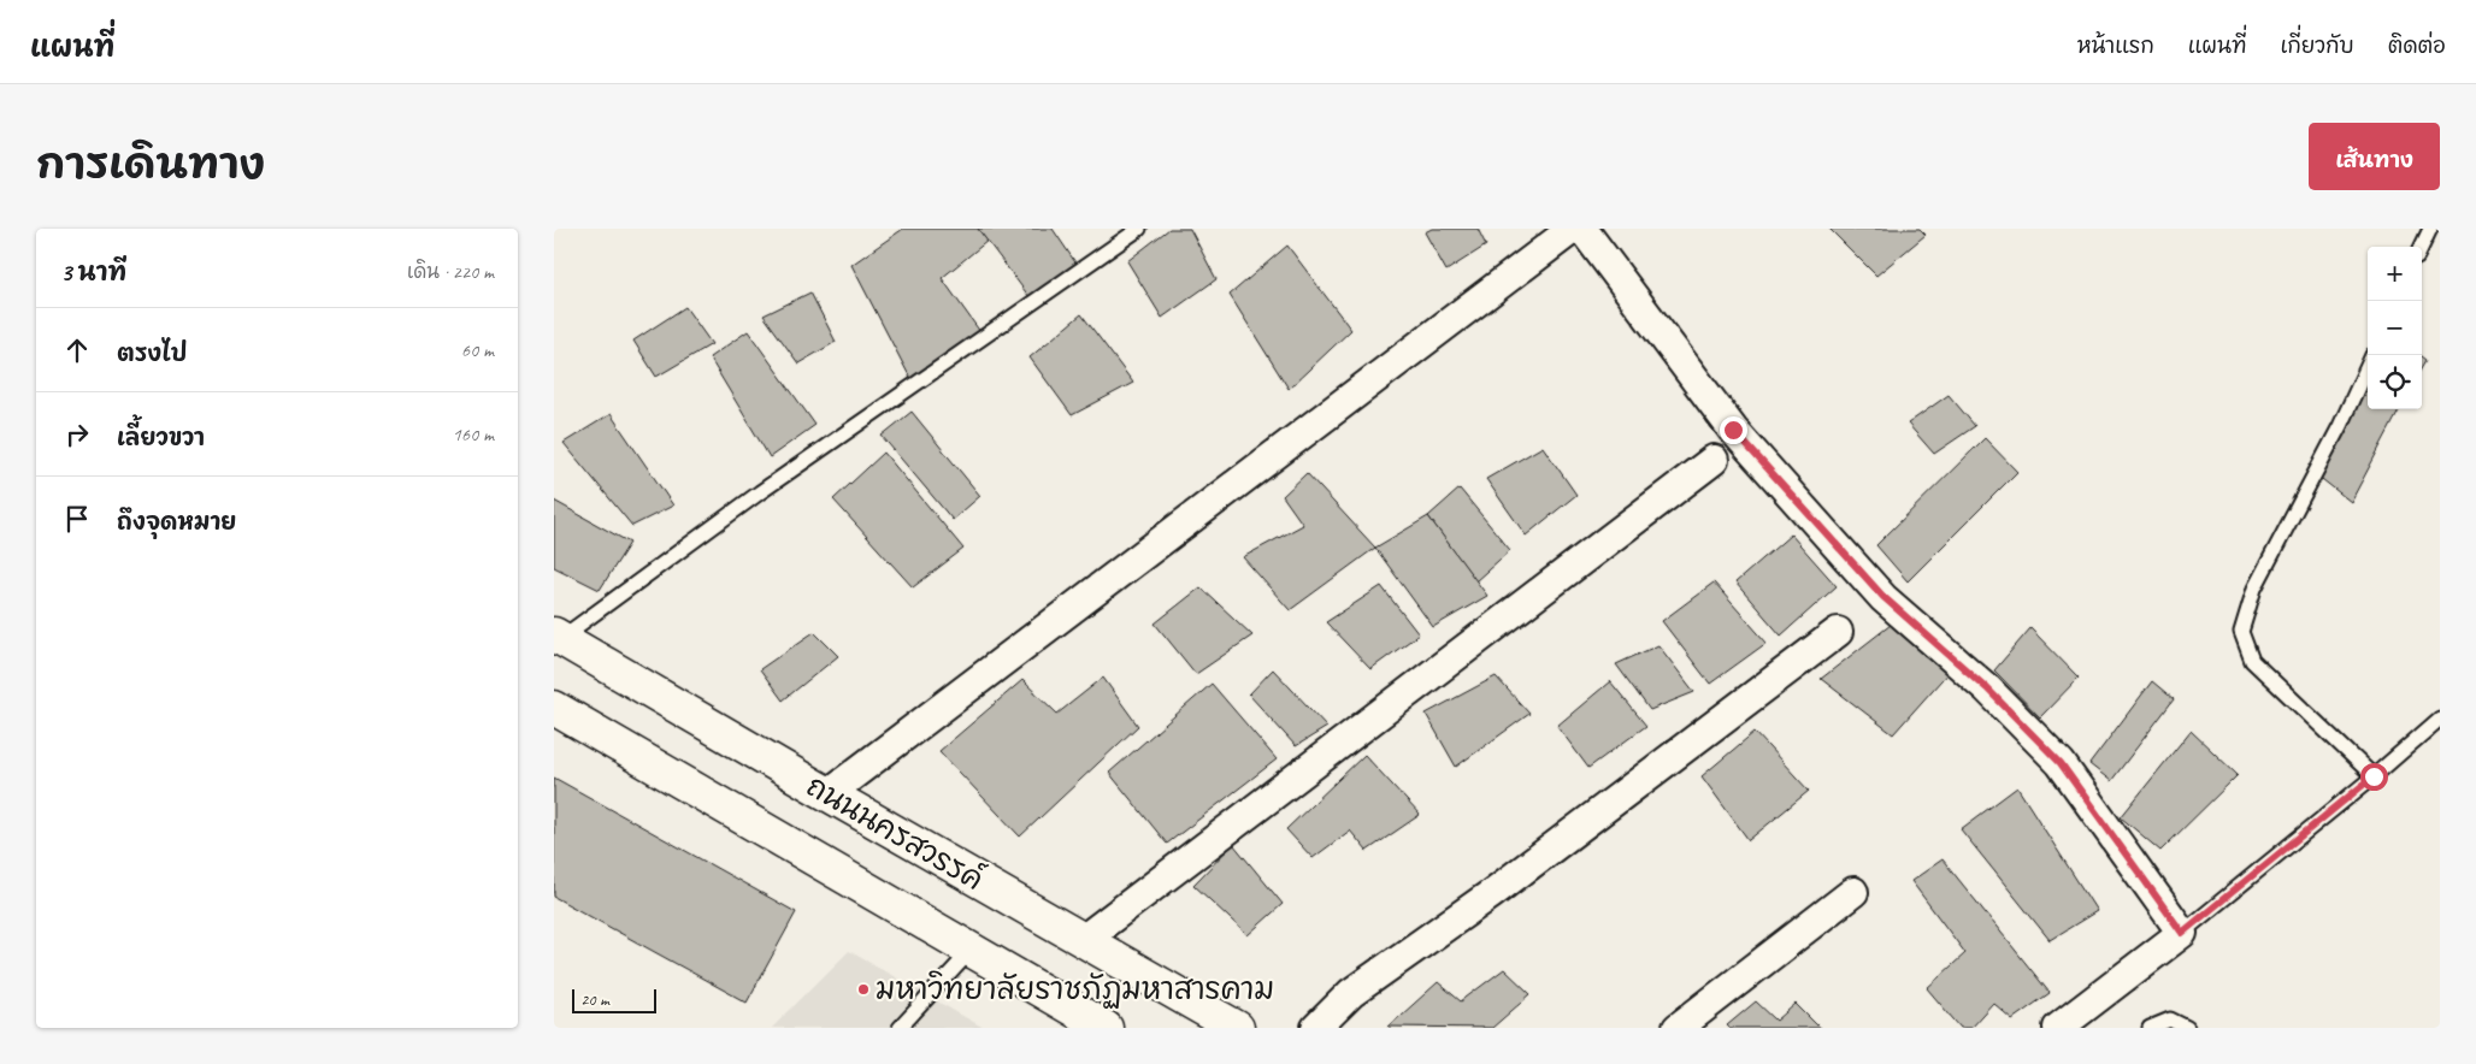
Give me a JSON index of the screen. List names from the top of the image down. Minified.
{"streets":{"main road":["ถนนนครสวรรค์"]},"places":["มหาวิทยาลัยราชภัฏมหาสารคาม"],"scale_bar":"20 m","page":{"header":"แผนที่","nav":["หน้าแรก","แผนที่","เกี่ยวกับ","ติดต่อ"],"title":"การเดินทาง","buttons":"เส้นทาง","heading":["3 นาที","เดิน · 220 m"],"map_buttons":["+","−"],"list":[["ตรงไป","60 m"],["เลี้ยวขวา","160 m"],"ถึงจุดหมาย"],"scale":"20 m"}}
